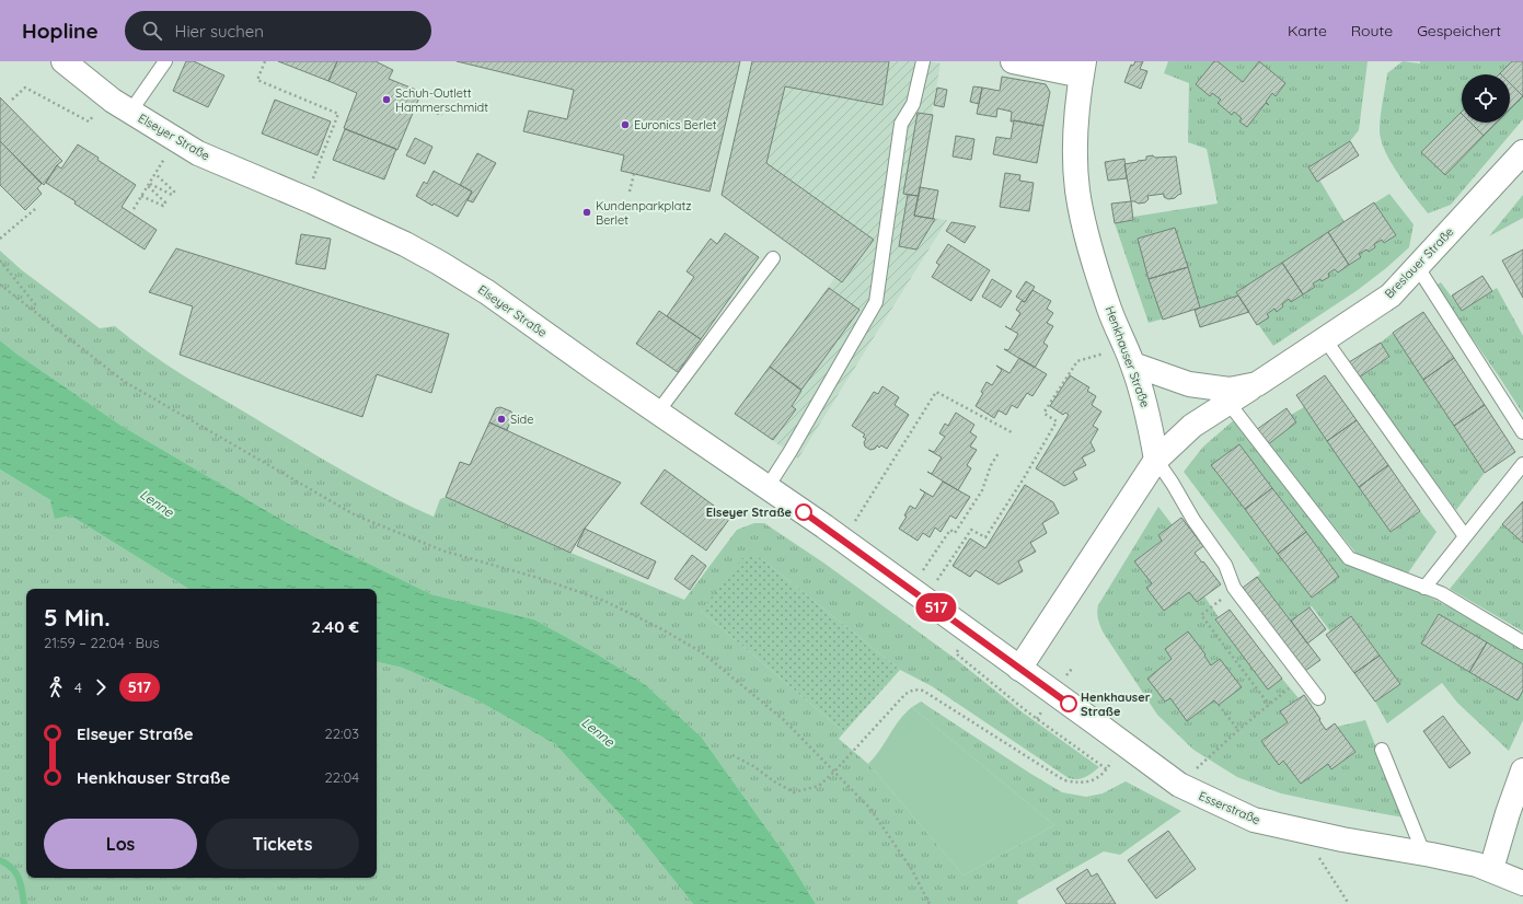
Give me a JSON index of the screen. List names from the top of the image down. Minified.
{"streets":{"main road":["Elseyer Straße","Breslauer Straße","Henkhauser Straße","Esserstraße"]},"crossings":[["Elseyer Straße","Esserstraße"],["Breslauer Straße","Henkhauser Straße"]],"water":["Lenne"],"places":["Schuh-Outlett Hammerschmidt","Euronics Berlet","Kundenparkplatz Berlet","Side","Elseyer Straße","Henkhauser Straße"],"lines":["bus line 517"],"page":{"header":"Hopline","search":"Hier suchen","nav":["Karte","Route","Gespeichert"],"on_map":"517","heading":["5 Min.","21:59 – 22:04 · Bus","2.40 €"],"legs":["4","517"],"list":[{"name":"Elseyer Straße","value":"22:03"},{"name":"Henkhauser Straße","value":"22:04"}],"buttons":["Los","Tickets"]}}
